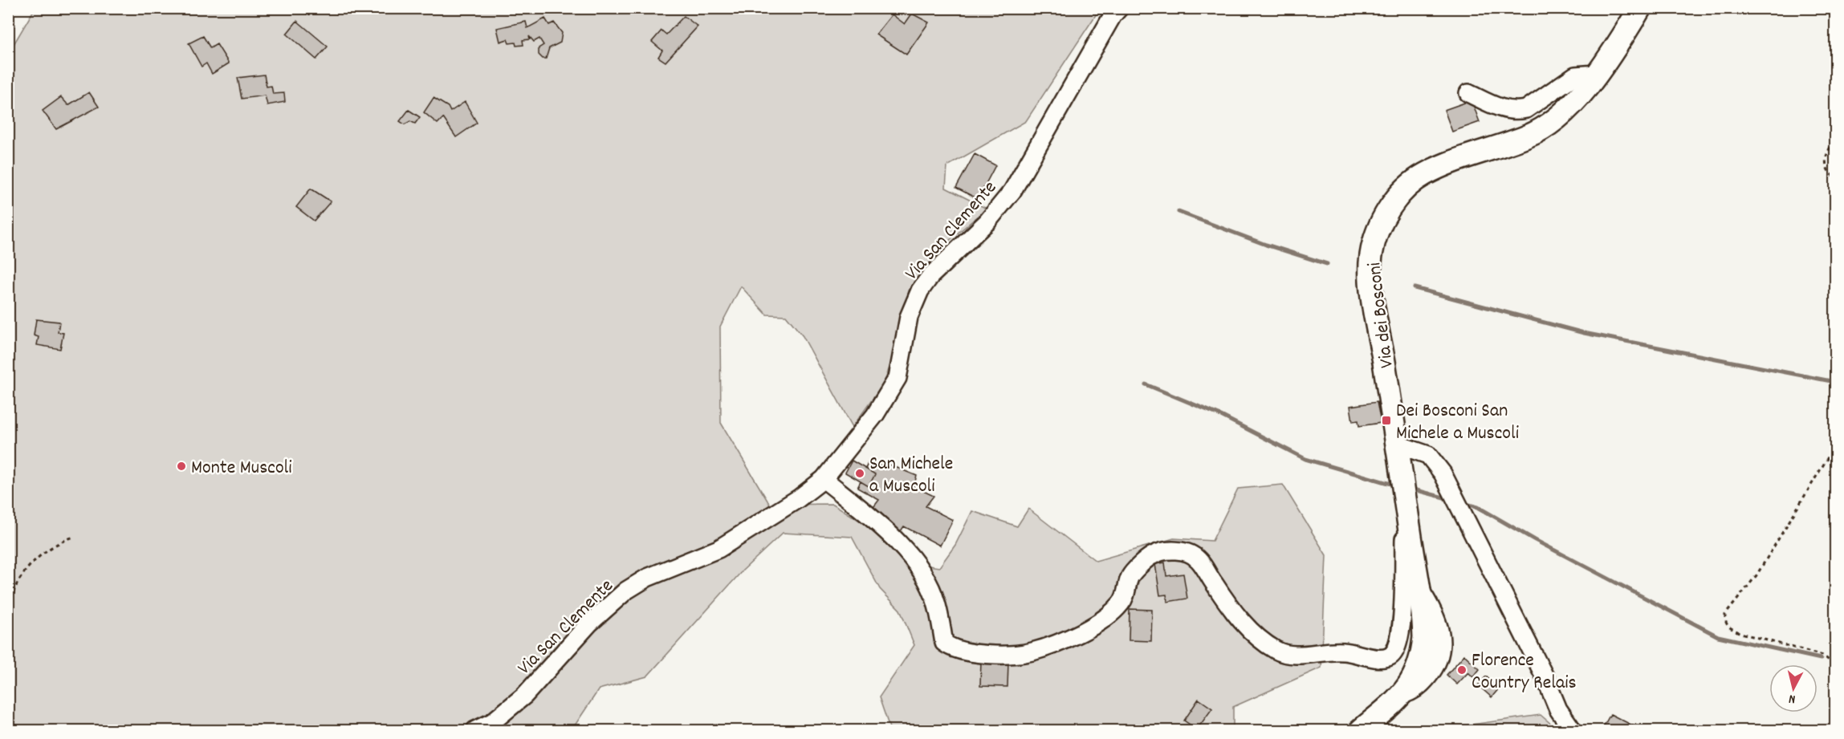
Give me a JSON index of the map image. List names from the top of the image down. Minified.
{"streets":{"main road":["Via dei Bosconi"],"street":["Via San Clemente"]},"places":{"transit":["Dei Bosconi San Michele a Muscoli"],"other":["Monte Muscoli","San Michele a Muscoli","Florence Country Relais"]},"north":"bottom"}
